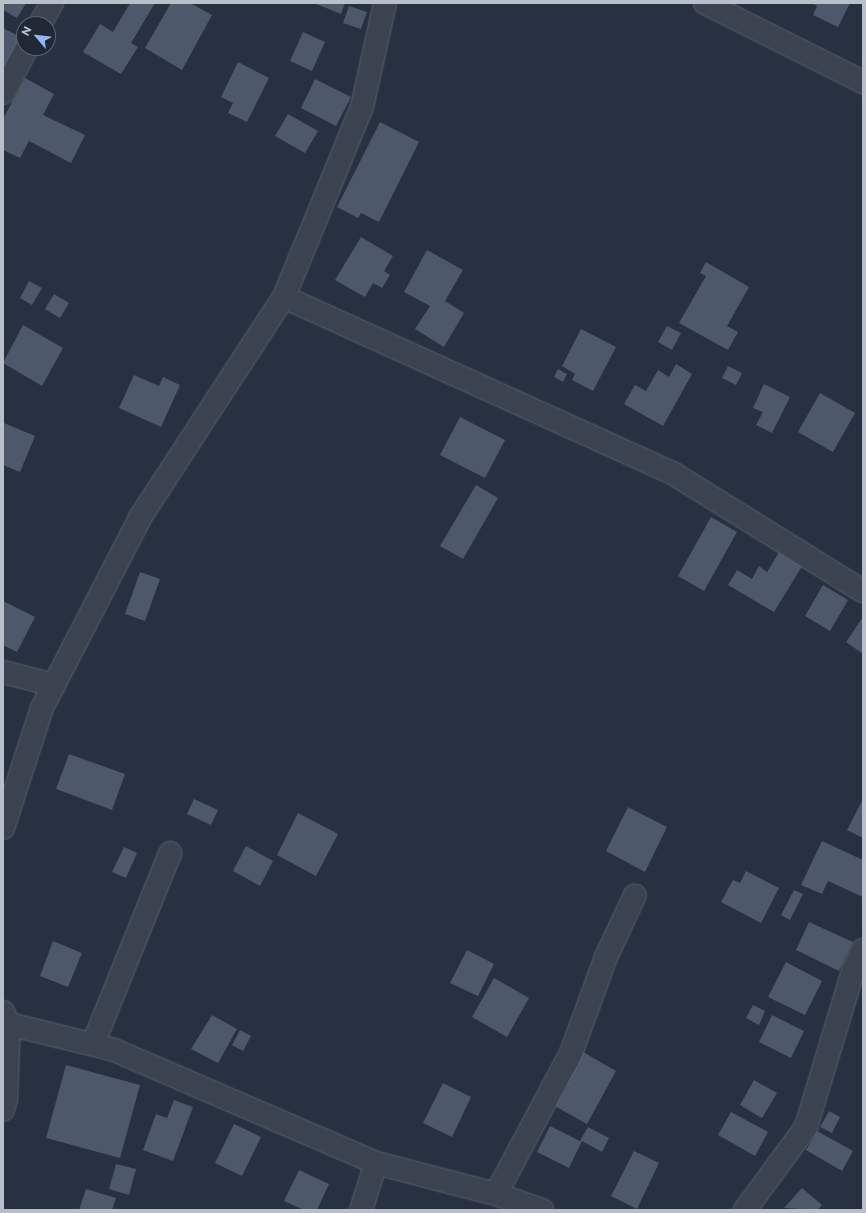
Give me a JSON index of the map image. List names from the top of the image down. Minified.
{"north":"top left"}
